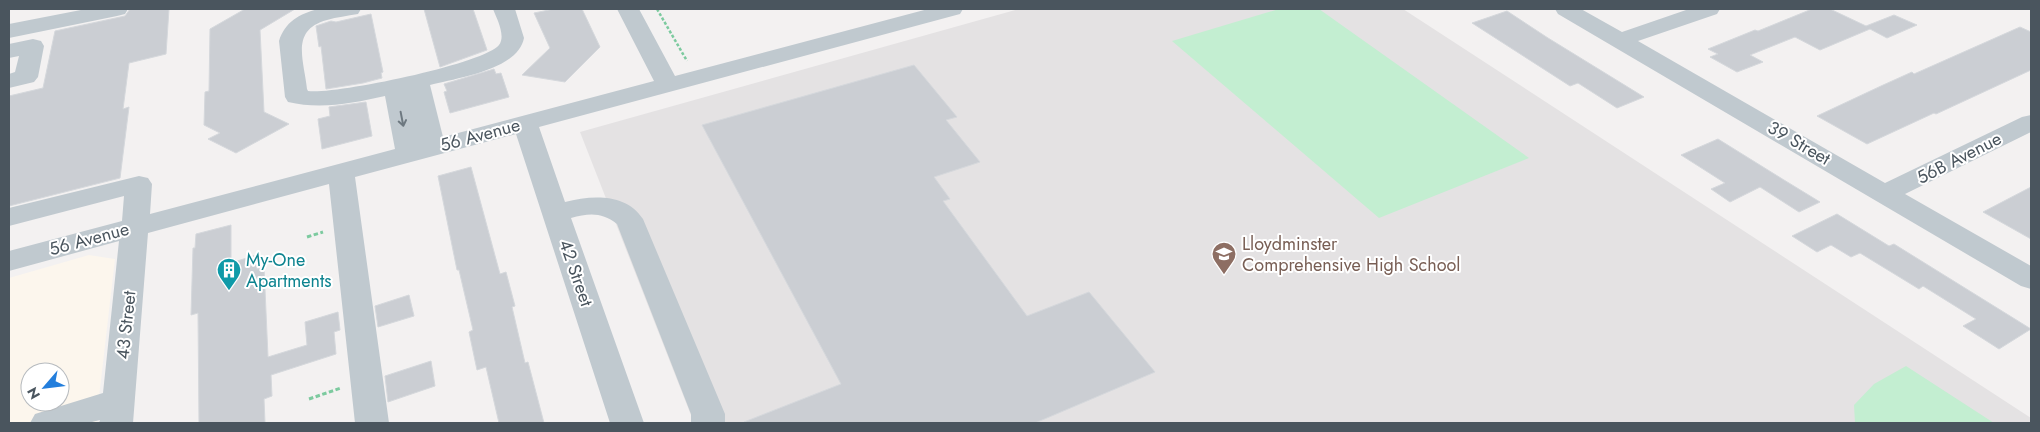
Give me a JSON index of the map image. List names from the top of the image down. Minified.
{"streets":{"street":["56 Avenue","39 Street","56B Avenue","42 Street","43 Street"]},"crossings":[["56 Avenue","42 Street"],["56 Avenue","43 Street"],["39 Street","56B Avenue"]],"places":{"school or university":["Lloydminster Comprehensive High School"],"building":["My-One Apartments"]},"north":"bottom left"}
